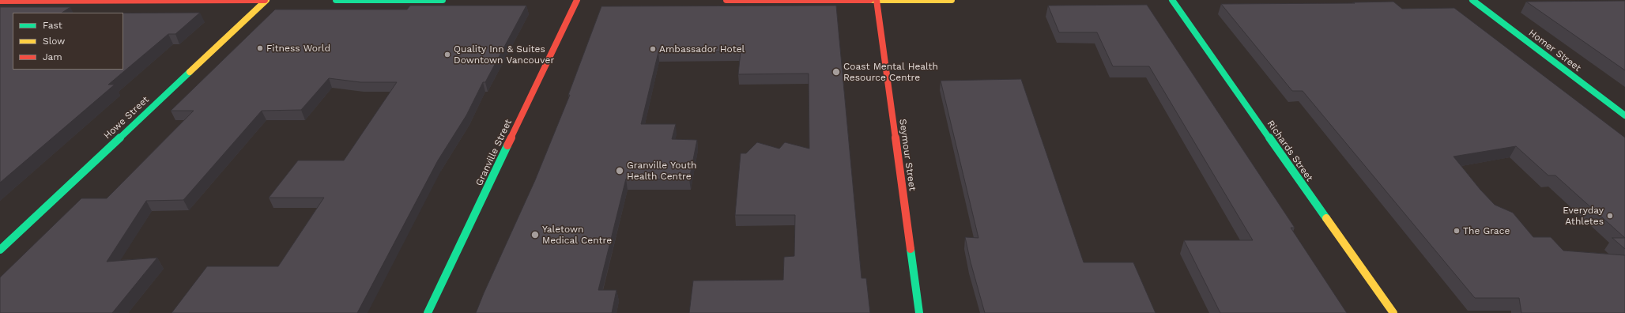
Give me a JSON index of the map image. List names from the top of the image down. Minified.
{"streets":{"main road":["Homer Street","Howe Street","Richards Street","Granville Street","Seymour Street"]},"places":["Fitness World","Ambassador Hotel","Quality Inn & Suites Downtown Vancouver","Coast Mental Health Resource Centre","Granville Youth Health Centre","Everyday Athletes","The Grace","Yaletown Medical Centre"],"legend":["Fast","Slow","Jam"]}
